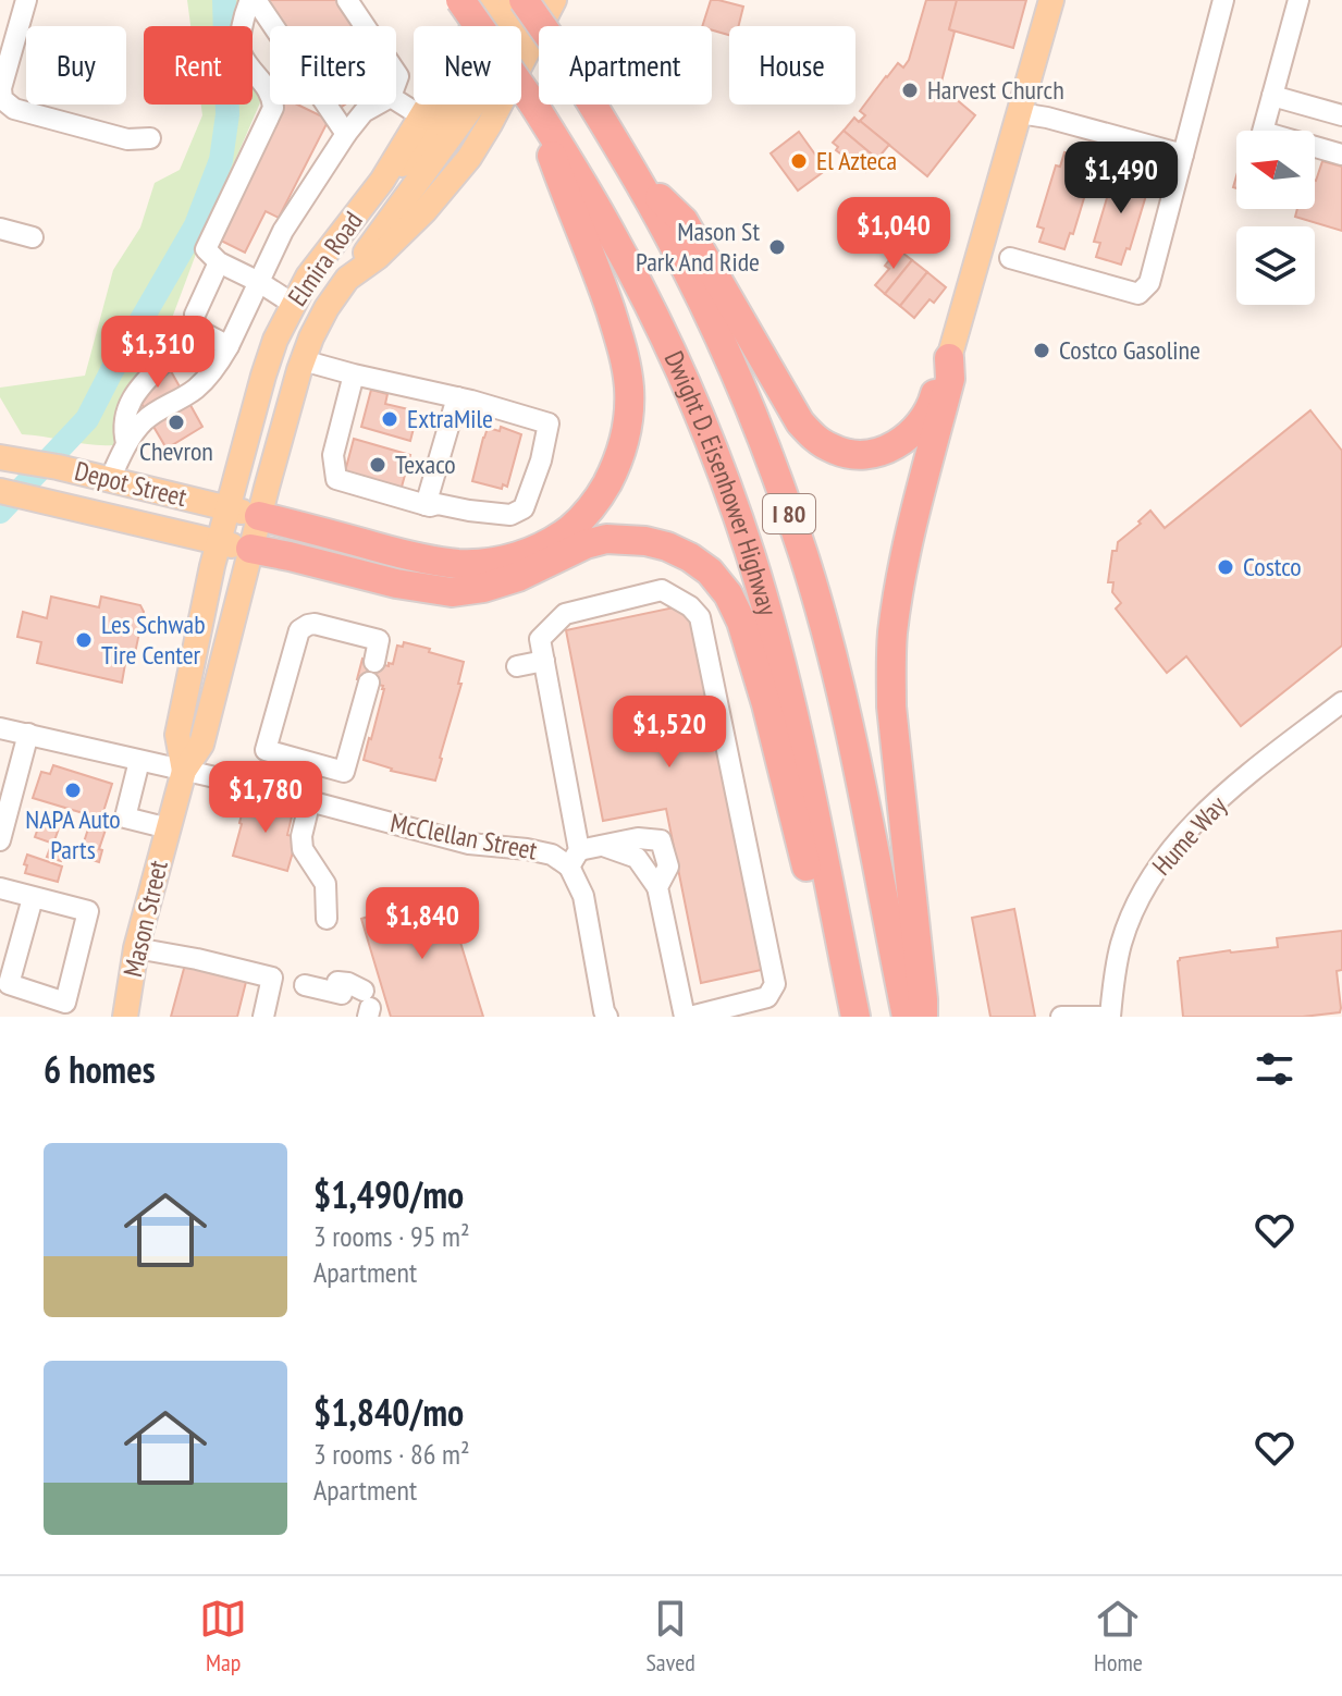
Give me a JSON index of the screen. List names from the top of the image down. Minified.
{"streets":{"highway":["Dwight D. Eisenhower Highway","I 80"],"main road":["Elmira Road","Depot Street","Mason Street"],"street":["Hume Way","McClellan Street"]},"crossings":[["Elmira Road","Depot Street"],["Elmira Road","Mason Street"],["Depot Street","Mason Street"],["McClellan Street","Mason Street"]],"places":["Harvest Church","El Azteca","Mason St Park And Ride","Costco Gasoline","ExtraMile","Chevron","Texaco","Costco","Les Schwab Tire Center","NAPA Auto Parts"],"north":"left","page":{"chip":["Buy","Rent","Filters","New","Apartment","House"],"price":["$1,490","$1,040","$1,310","$1,520","$1,780","$1,840"],"heading":"6 homes","list":[{"name":"$1,490/mo","note":"3 rooms · 95 m² · Apartment"},{"name":"$1,840/mo","note":"3 rooms · 86 m² · Apartment"}],"tabs":["Map","Saved","Home"]}}
